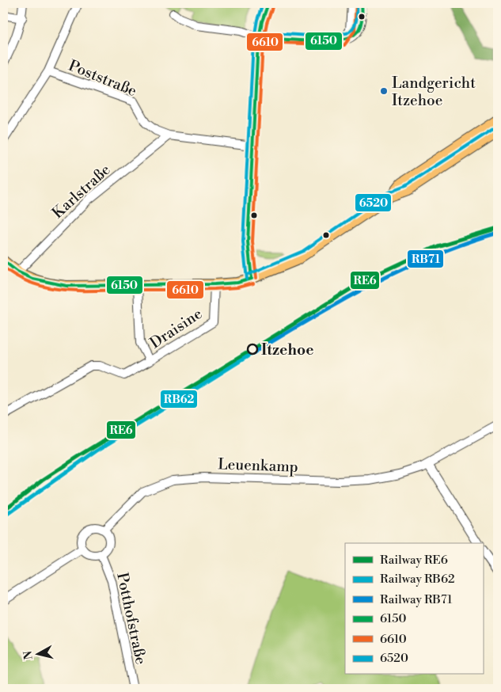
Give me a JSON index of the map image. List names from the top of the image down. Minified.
{"streets":{"street":["Poststraße","Karlstraße","Draisine","Leuenkamp","Potthofstraße"]},"crossings":[["Poststraße","Karlstraße"],["Leuenkamp","Potthofstraße"]],"places":["Landgericht Itzehoe","Itzehoe"],"lines":["transit line 6150","transit line 6610","transit line 6520","rail line RE6","rail line RB71","rail line RB62"],"legend":["Railway RE6","Railway RB62","Railway RB71","6150","6610","6520"],"north":"left"}
